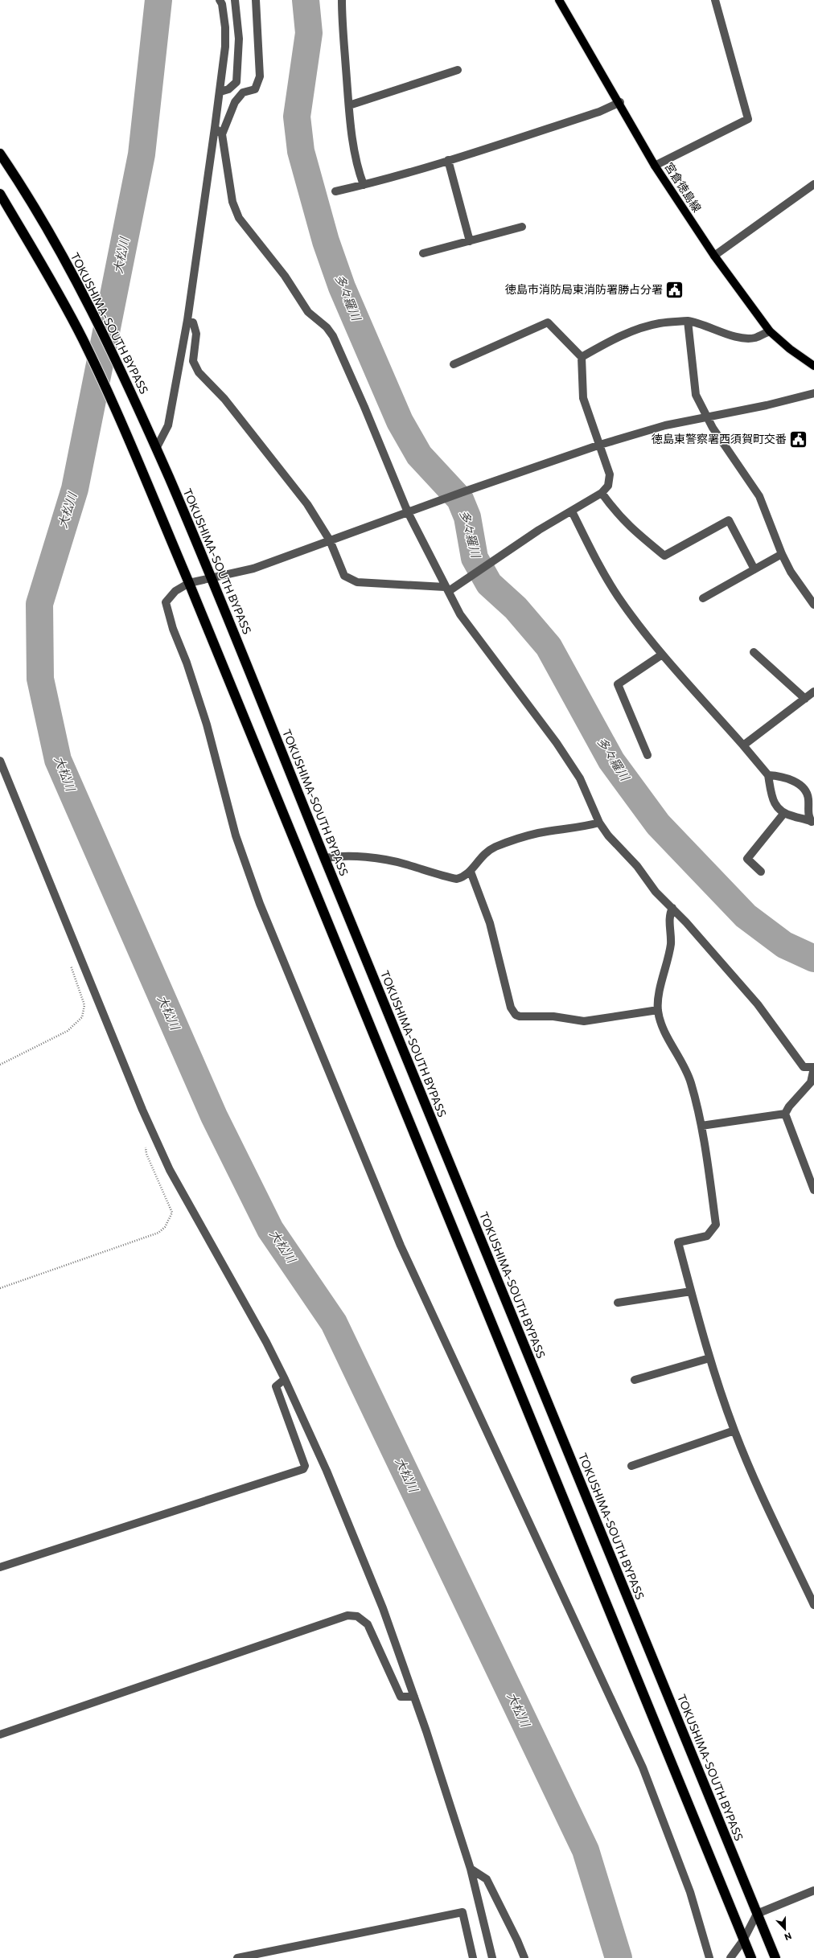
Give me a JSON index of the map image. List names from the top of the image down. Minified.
{"streets":{"highway":["TOKUSHIMA-SOUTH BYPASS"],"main road":["宮倉徳島線"]},"water":["大松川","多々羅川"],"places":{"public building":["徳島市消防局東消防署勝占分署","徳島東警察署西須賀町交番"]},"north":"bottom"}
